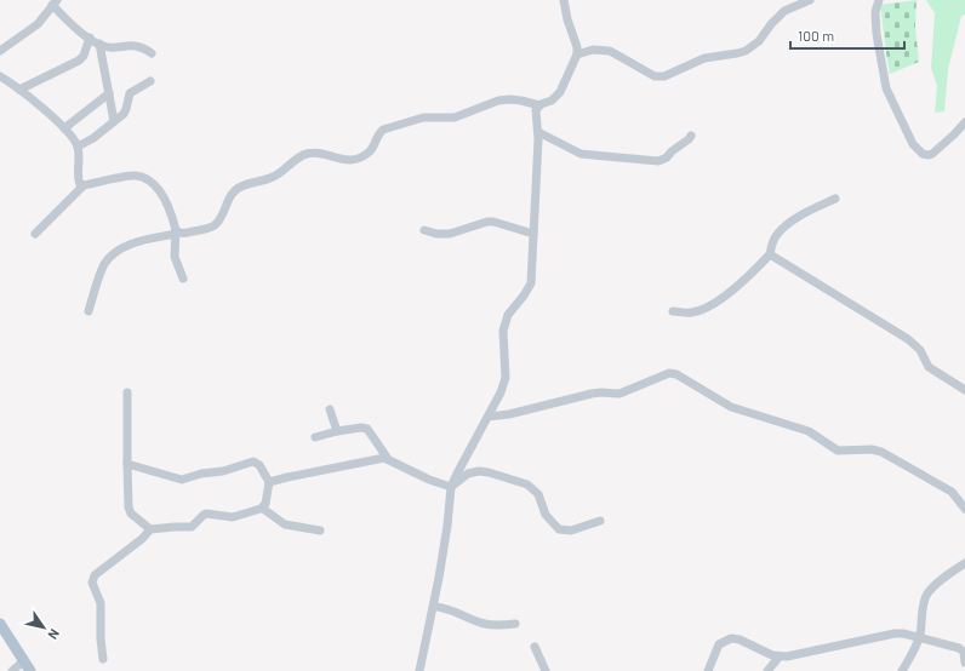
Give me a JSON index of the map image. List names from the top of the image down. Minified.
{"scale_bar":"100 m","north":"bottom right"}
